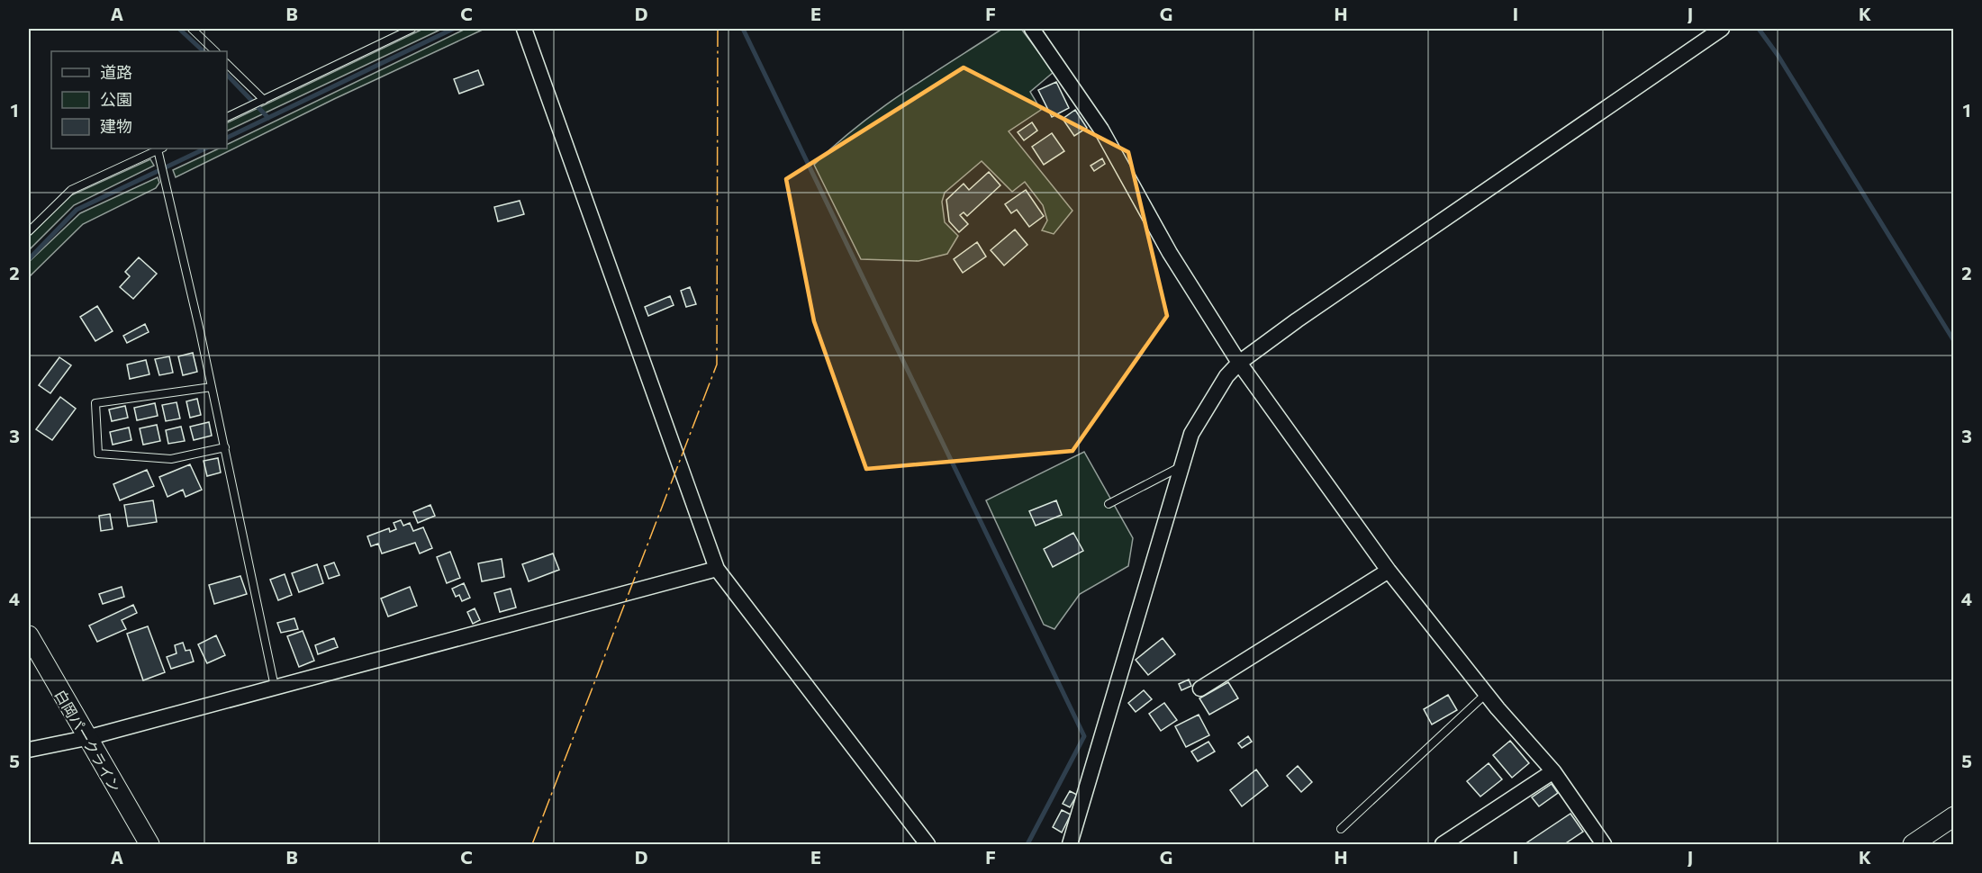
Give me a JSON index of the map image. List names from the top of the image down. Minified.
{"streets":{"street":["白岡パークライン"]},"legend":["道路","公園","建物"],"grid":{"columns":["A","B","C","D","E","F","G","H","I","J","K"],"rows":["1","2","3","4","5"]}}
